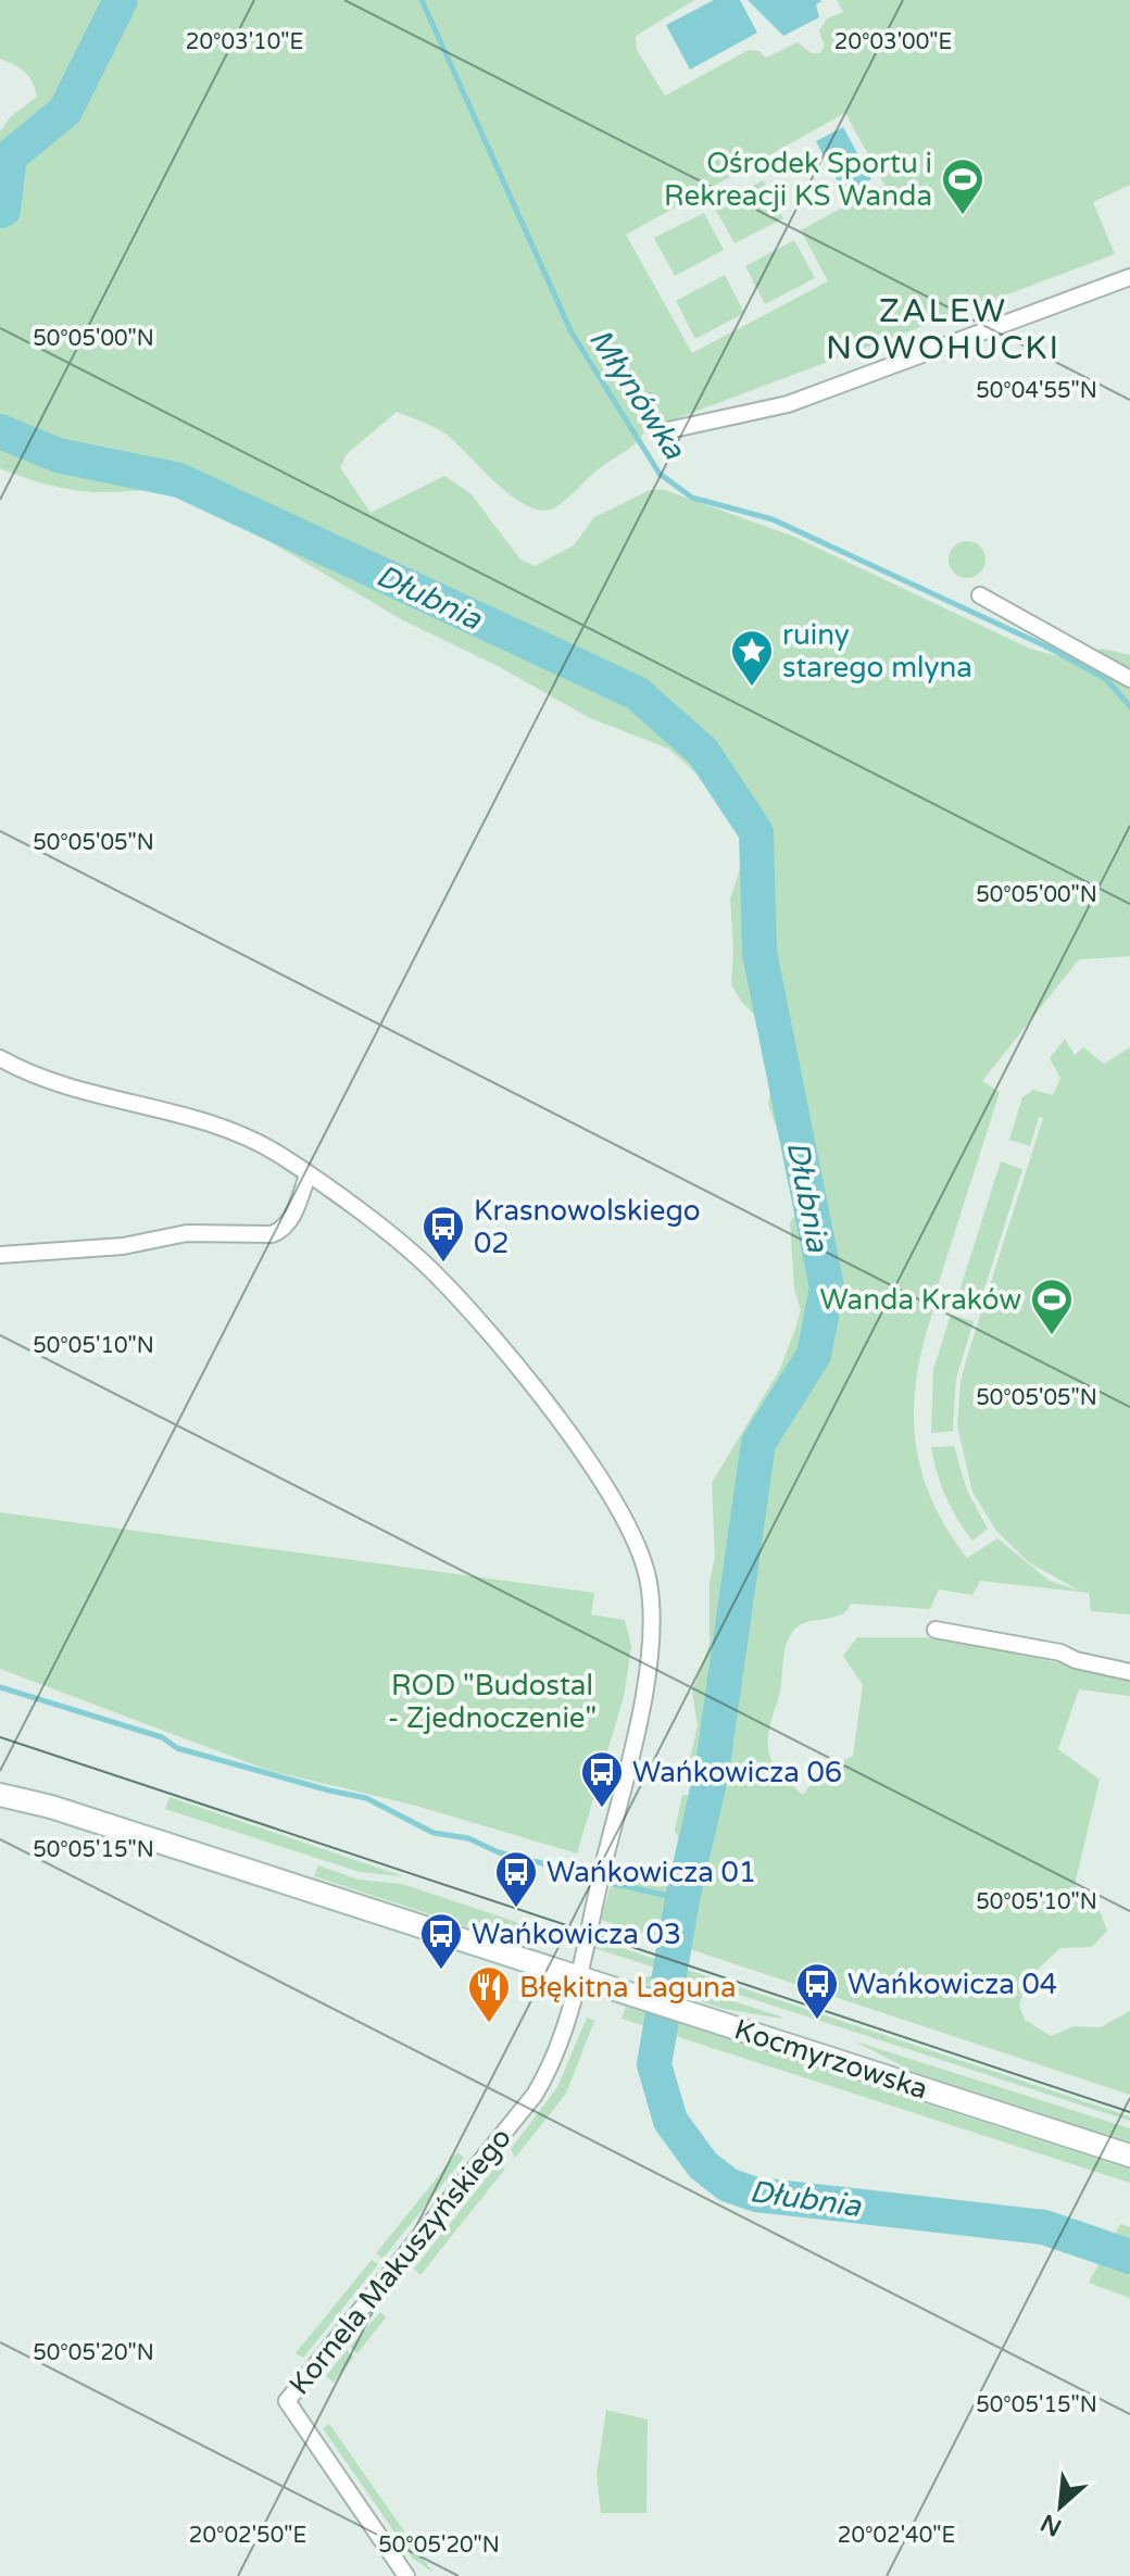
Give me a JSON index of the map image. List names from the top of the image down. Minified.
{"streets":{"main road":["Kocmyrzowska"],"street":["Kornela Makuszyńskiego"]},"crossings":[["Kocmyrzowska","Kornela Makuszyńskiego"]],"districts":["ZALEW NOWOHUCKI"],"water":["Młynówka","Dłubnia"],"parks":["ROD \"Budostal - Zjednoczenie\""],"places":{"sports":["Ośrodek Sportu i Rekreacji KS Wanda","Wanda Kraków"],"place":["ruiny starego mlyna"],"bus stop":["Krasnowolskiego 02","Wańkowicza 06","Wańkowicza 01","Wańkowicza 03","Wańkowicza 04"],"restaurant":["Błękitna Laguna"]},"north":"bottom left","coordinates":["20°03'10\"E","20°03'00\"E","50°05'00\"N","50°04'55\"N","50°05'05\"N","50°05'10\"N","50°05'15\"N","50°05'20\"N","20°02'50\"E","20°02'40\"E"]}
